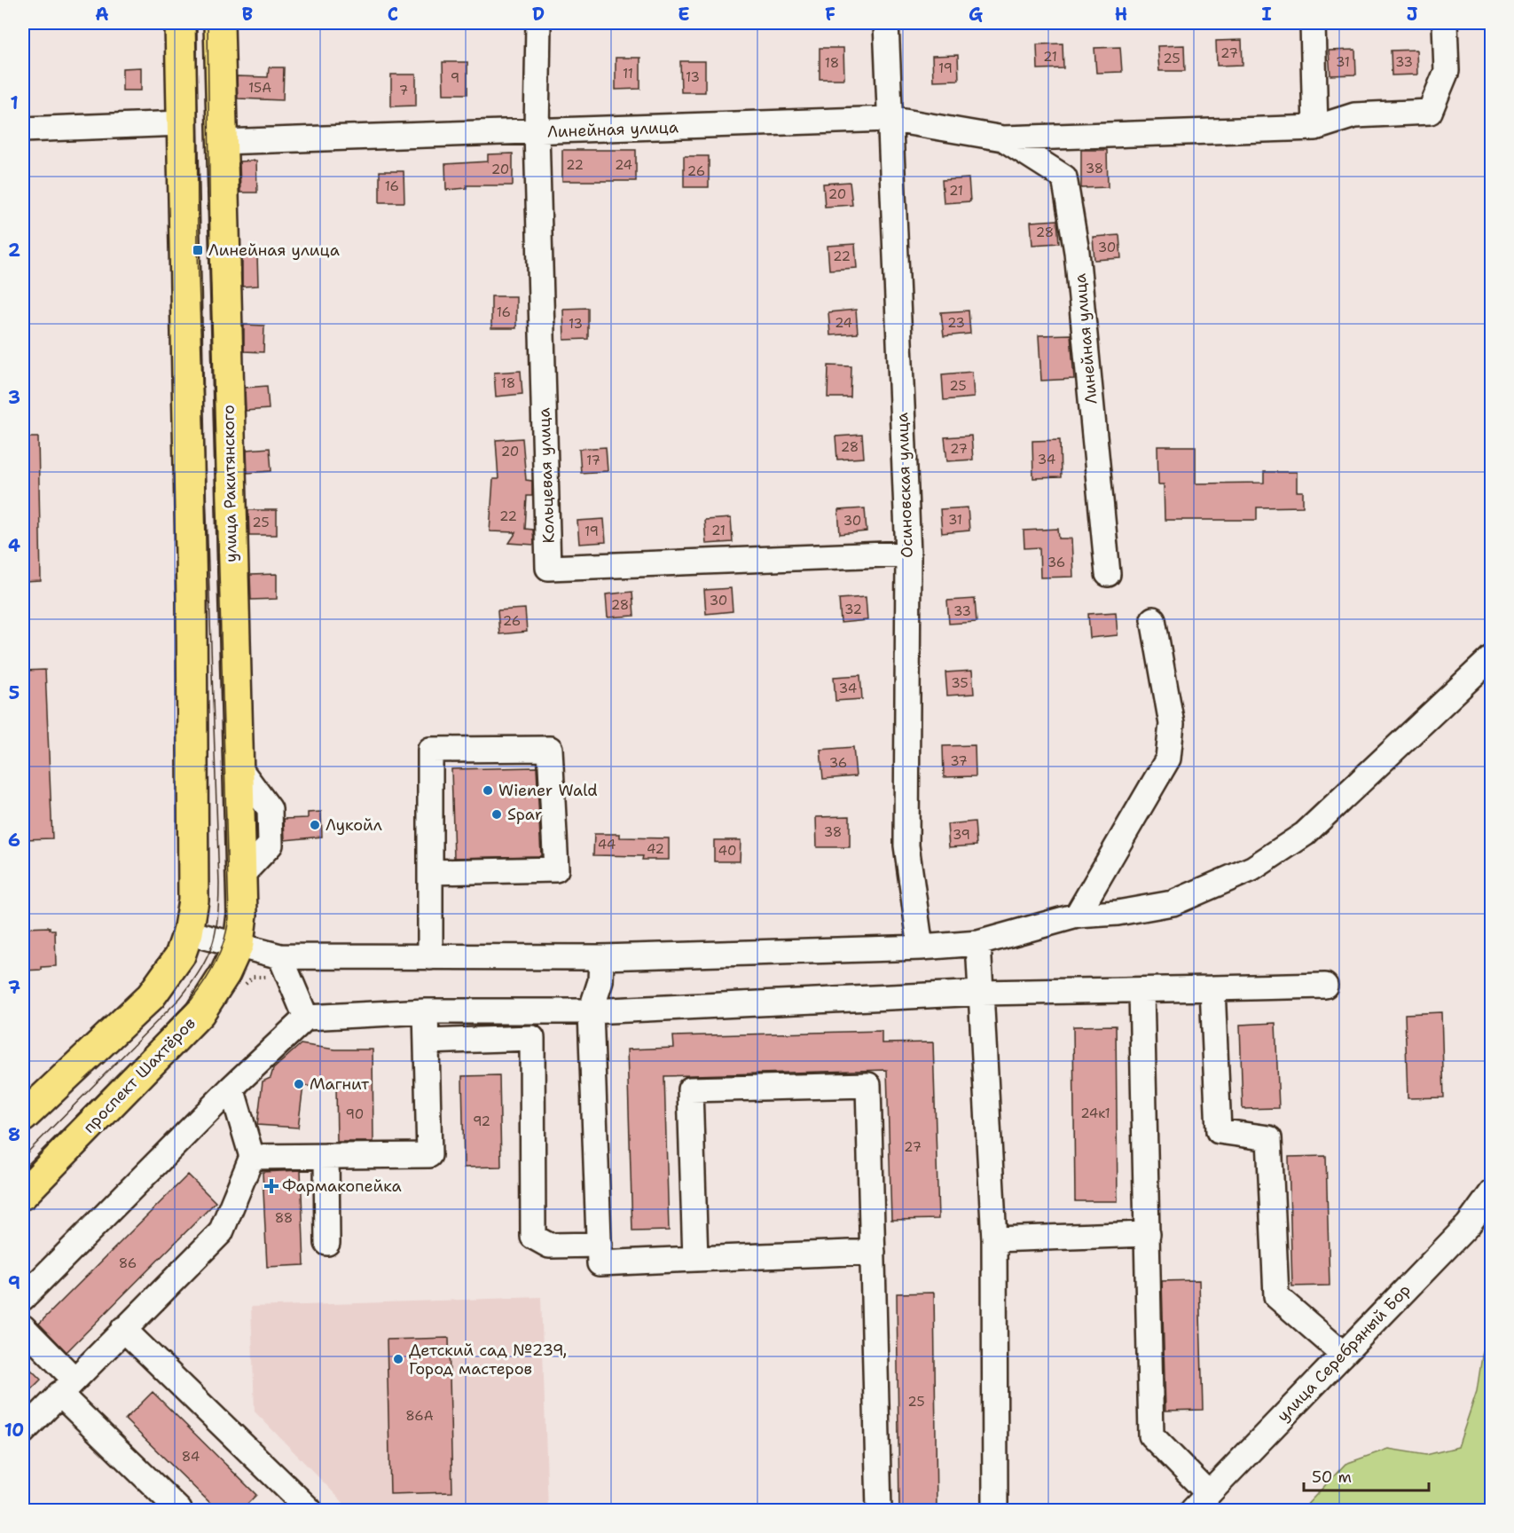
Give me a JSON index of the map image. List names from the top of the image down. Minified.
{"streets":{"main road":["улица Ракитянского","проспект Шахтёров"],"street":["Линейная улица","Кольцевая улица","Осиновская улица","улица Серебряный Бор"]},"crossings":[["Линейная улица","Кольцевая улица"],["Линейная улица","улица Ракитянского"],["Линейная улица","Осиновская улица"],["Кольцевая улица","Осиновская улица"],["улица Ракитянского","проспект Шахтёров"]],"places":{"transit":["Линейная улица"],"other":["Wiener Wald","Spar","Лукойл","Магнит","Детский сад №239, Город мастеров"],"health":["Фармакопейка"]},"house_numbers":["27","21","25","31","33","18","19","11","13","9","15А","7","22","24","38","20","26","16","21","20","28","30","22","16","24","23","13","18","25","28","27","20","34","17","22","31","30","25","21","19","36","30","28","32","33","26","35","34","37","36","38","39","44","42","40","24к1","90","92","27","88","86","25","86А","84"],"scale_bar":"50 m","grid":{"columns":["A","B","C","D","E","F","G","H","I","J"],"rows":["1","2","3","4","5","6","7","8","9","10"]}}
